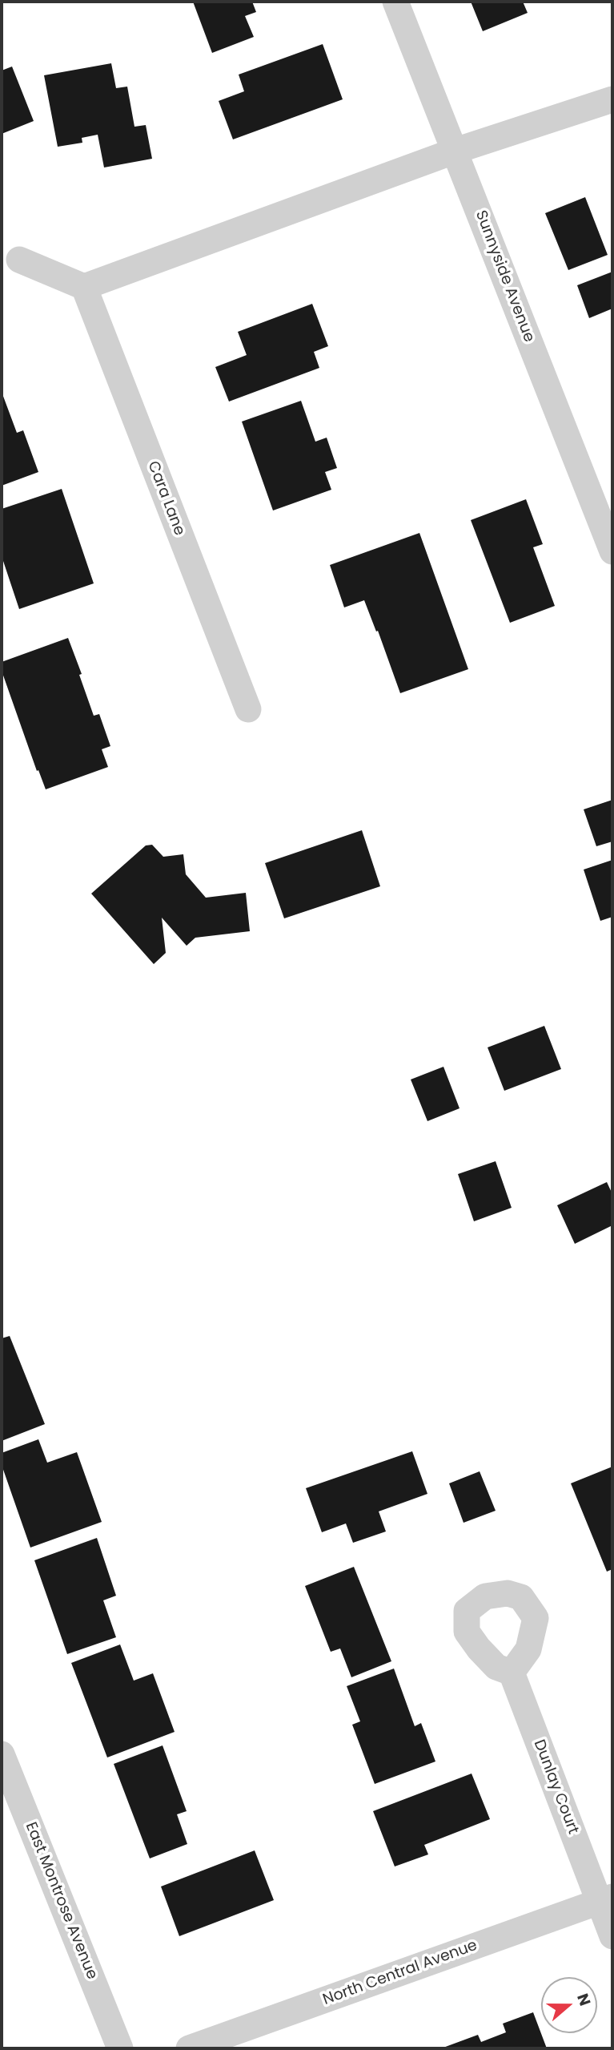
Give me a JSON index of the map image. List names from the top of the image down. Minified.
{"streets":{"street":["Sunnyside Avenue","Cara Lane","Dunlay Court","East Montrose Avenue","North Central Avenue"]},"crossings":[["Dunlay Court","North Central Avenue"]],"north":"right"}
